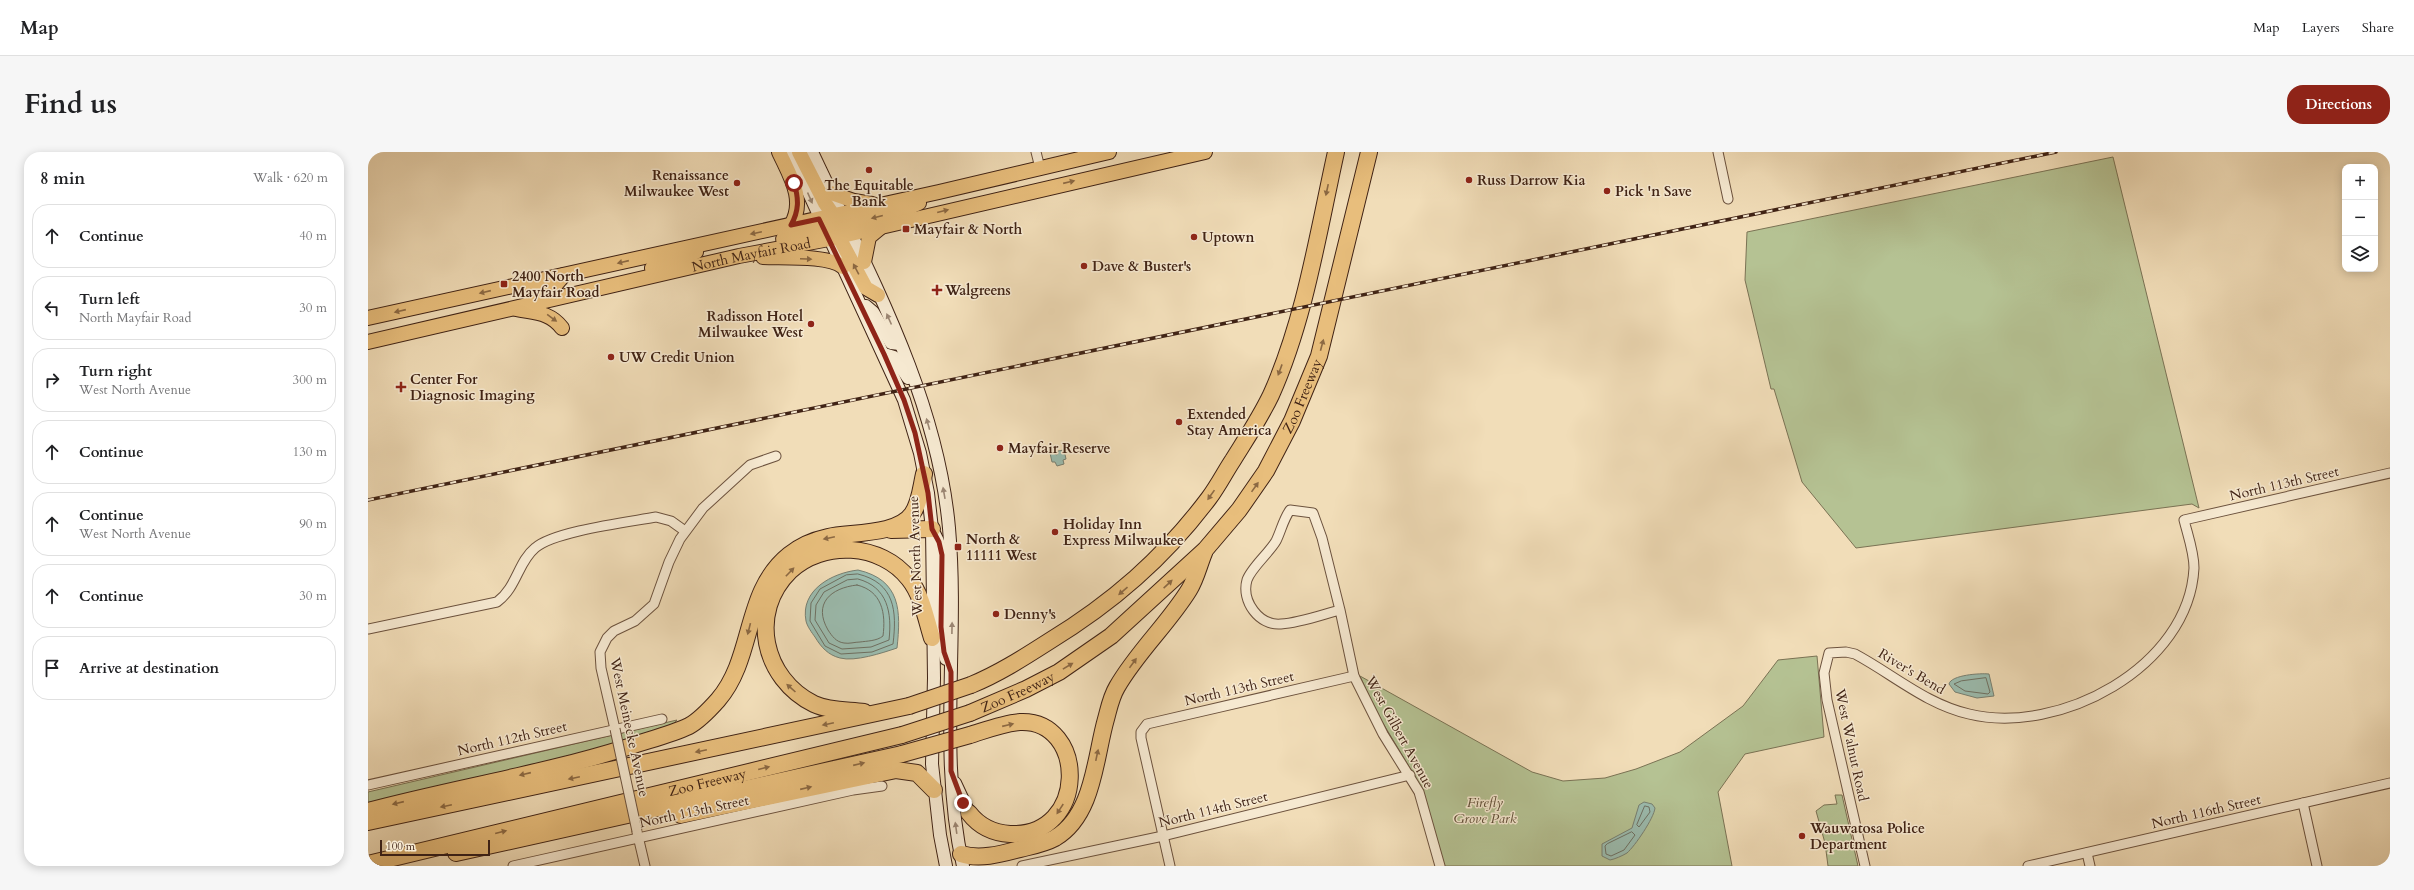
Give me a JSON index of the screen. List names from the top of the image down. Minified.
{"streets":{"highway":["Zoo Freeway"],"main road":["North Mayfair Road","West North Avenue"],"street":["North 113th Street","River's Bend","West Meinecke Avenue","West Gilbert Avenue","North 112th Street","West Walnut Road","North 114th Street","North 116th Street"]},"crossings":[["North Mayfair Road","West North Avenue"],["North 113th Street","River's Bend"],["North 113th Street","West Meinecke Avenue"],["North 113th Street","West Gilbert Avenue"],["North 113th Street","North 114th Street"],["River's Bend","West Walnut Road"],["West Meinecke Avenue","North 112th Street"],["West Gilbert Avenue","North 114th Street"]],"parks":["Firefly Grove Park"],"places":{"other":["The Equitable Bank","Russ Darrow Kia","Renaissance Milwaukee West","Pick 'n Save","Uptown","Dave & Buster's","Radisson Hotel Milwaukee West","UW Credit Union","Extended Stay America","Mayfair Reserve","Holiday Inn Express Milwaukee","Denny's","Wauwatosa Police Department"],"transit":["Mayfair & North","2400 North Mayfair Road","North & 11111 West"],"health":["Walgreens","Center For Diagnosic Imaging"]},"scale_bar":"100 m","page":{"header":"Map","nav":["Map","Layers","Share"],"title":"Find us","buttons":"Directions","heading":["8 min","Walk · 620 m"],"map_buttons":["+","−"],"list":[["Continue","40 m"],["Turn left","North Mayfair Road","30 m"],["Turn right","West North Avenue","300 m"],["Continue","130 m"],["Continue","West North Avenue","90 m"],["Continue","30 m"],"Arrive at destination"],"scale":"100 m"}}
